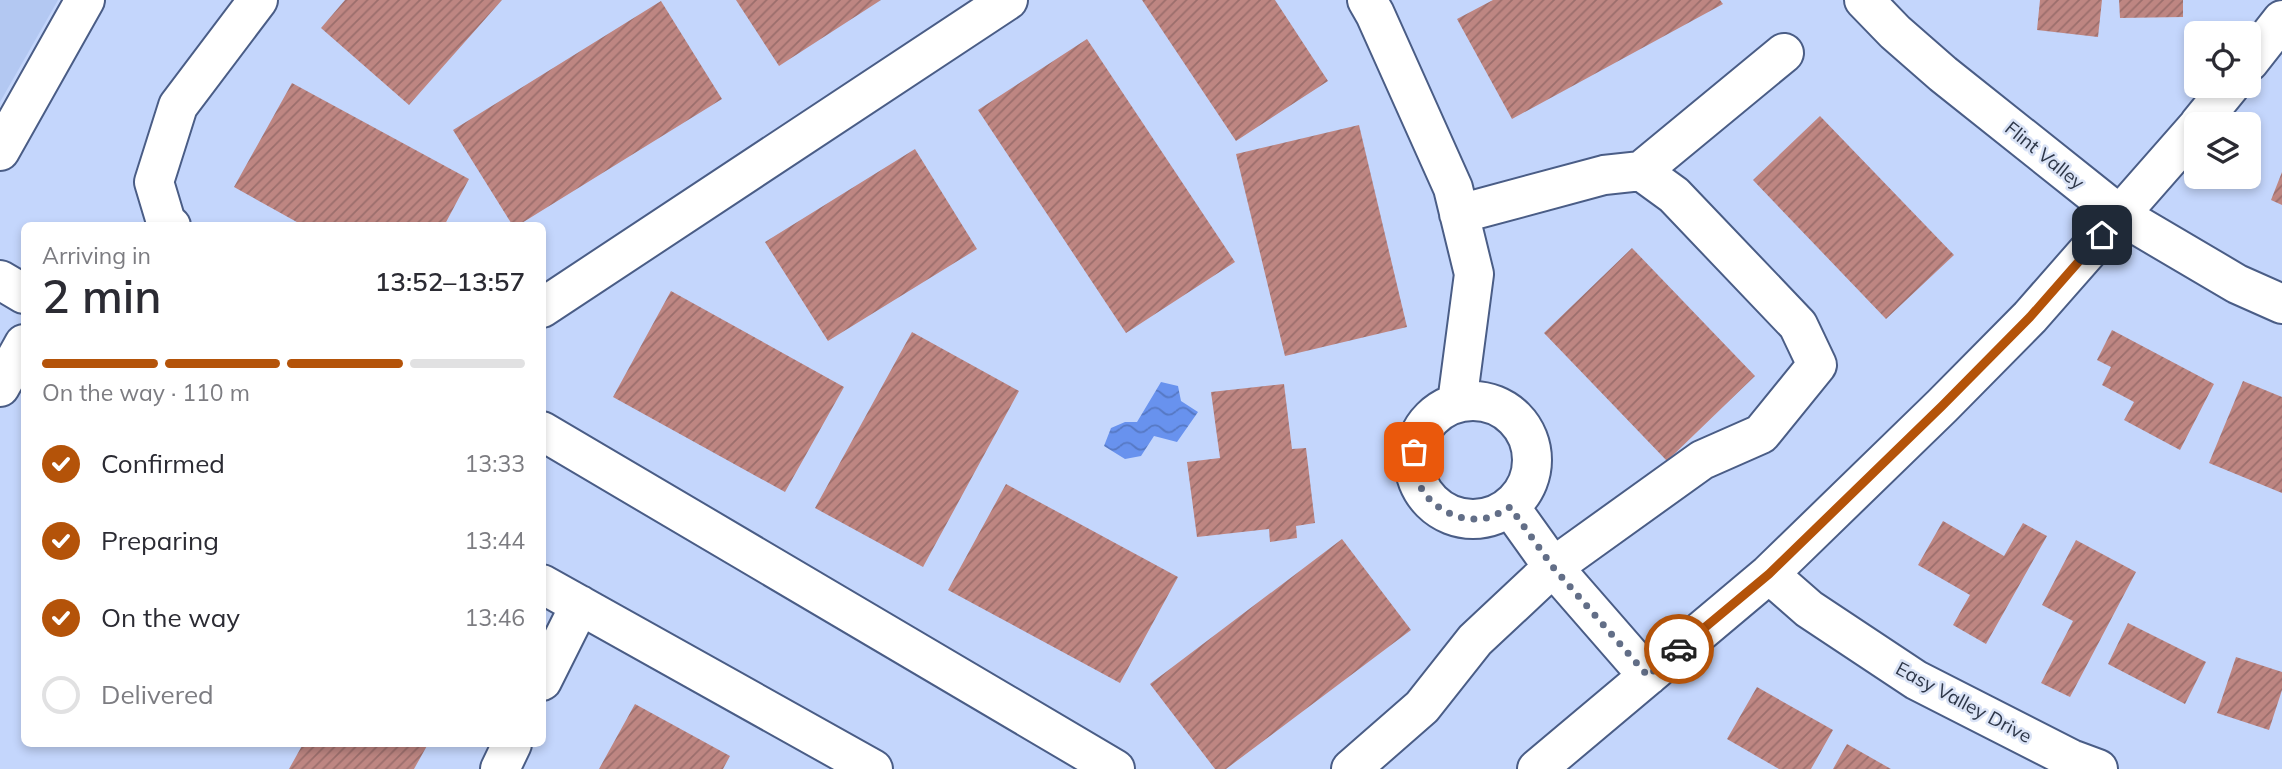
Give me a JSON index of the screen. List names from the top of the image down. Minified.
{"streets":{"street":["Flint Valley","Easy Valley Drive"]},"page":{"heading":["2 min","Arriving in","13:52–13:57"],"bar":"On the way · 110 m","list":[["Confirmed","13:33"],["Preparing","13:44"],["On the way","13:46"],"Delivered"]}}
